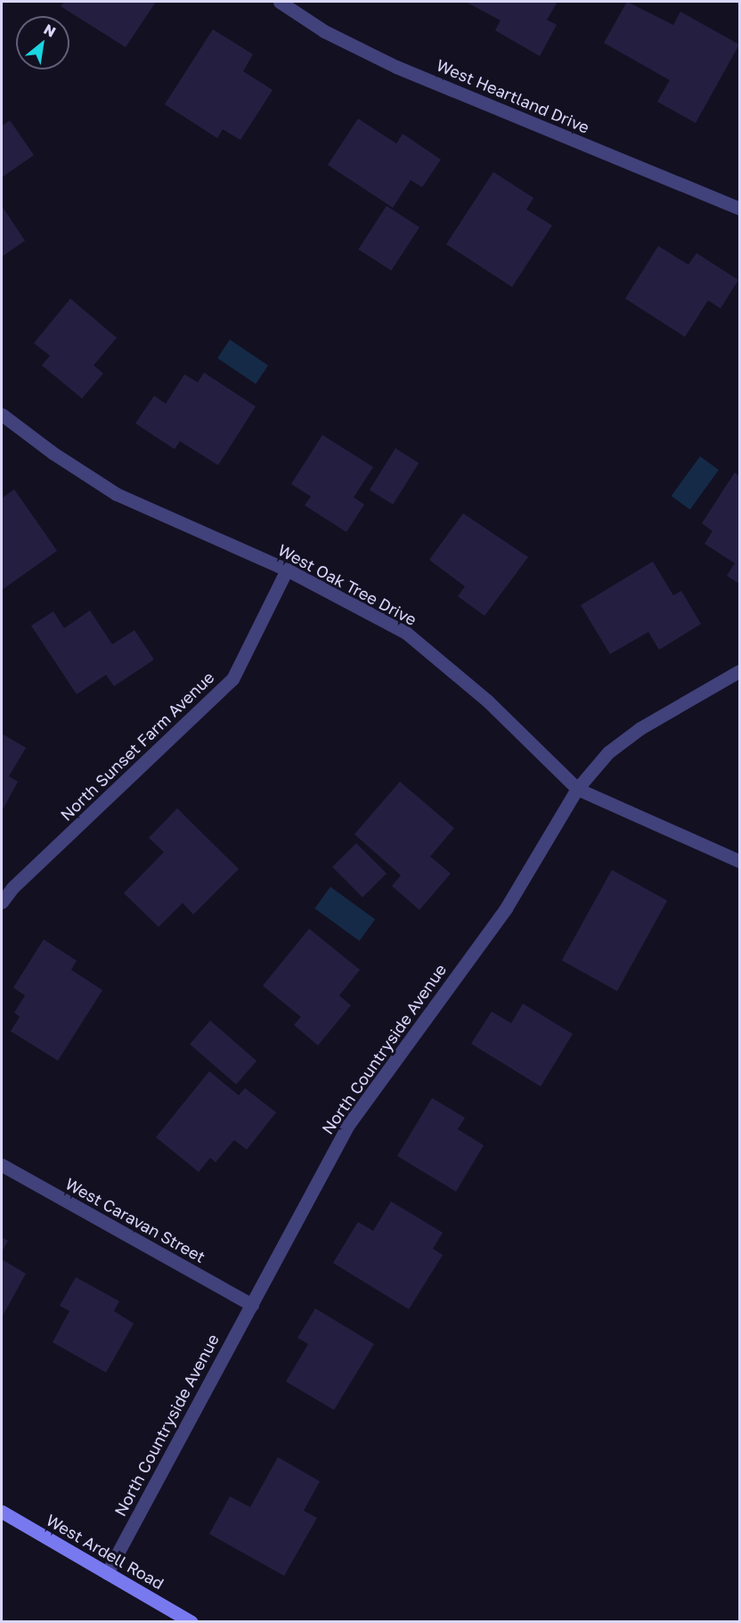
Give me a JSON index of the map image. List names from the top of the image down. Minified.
{"streets":{"street":["West Heartland Drive","West Oak Tree Drive","North Sunset Farm Avenue","North Countryside Avenue","West Caravan Street","West Ardell Road"]},"crossings":[["West Oak Tree Drive","North Sunset Farm Avenue"],["West Oak Tree Drive","North Countryside Avenue"],["North Countryside Avenue","West Caravan Street"],["North Countryside Avenue","West Ardell Road"]],"north":"top right"}
